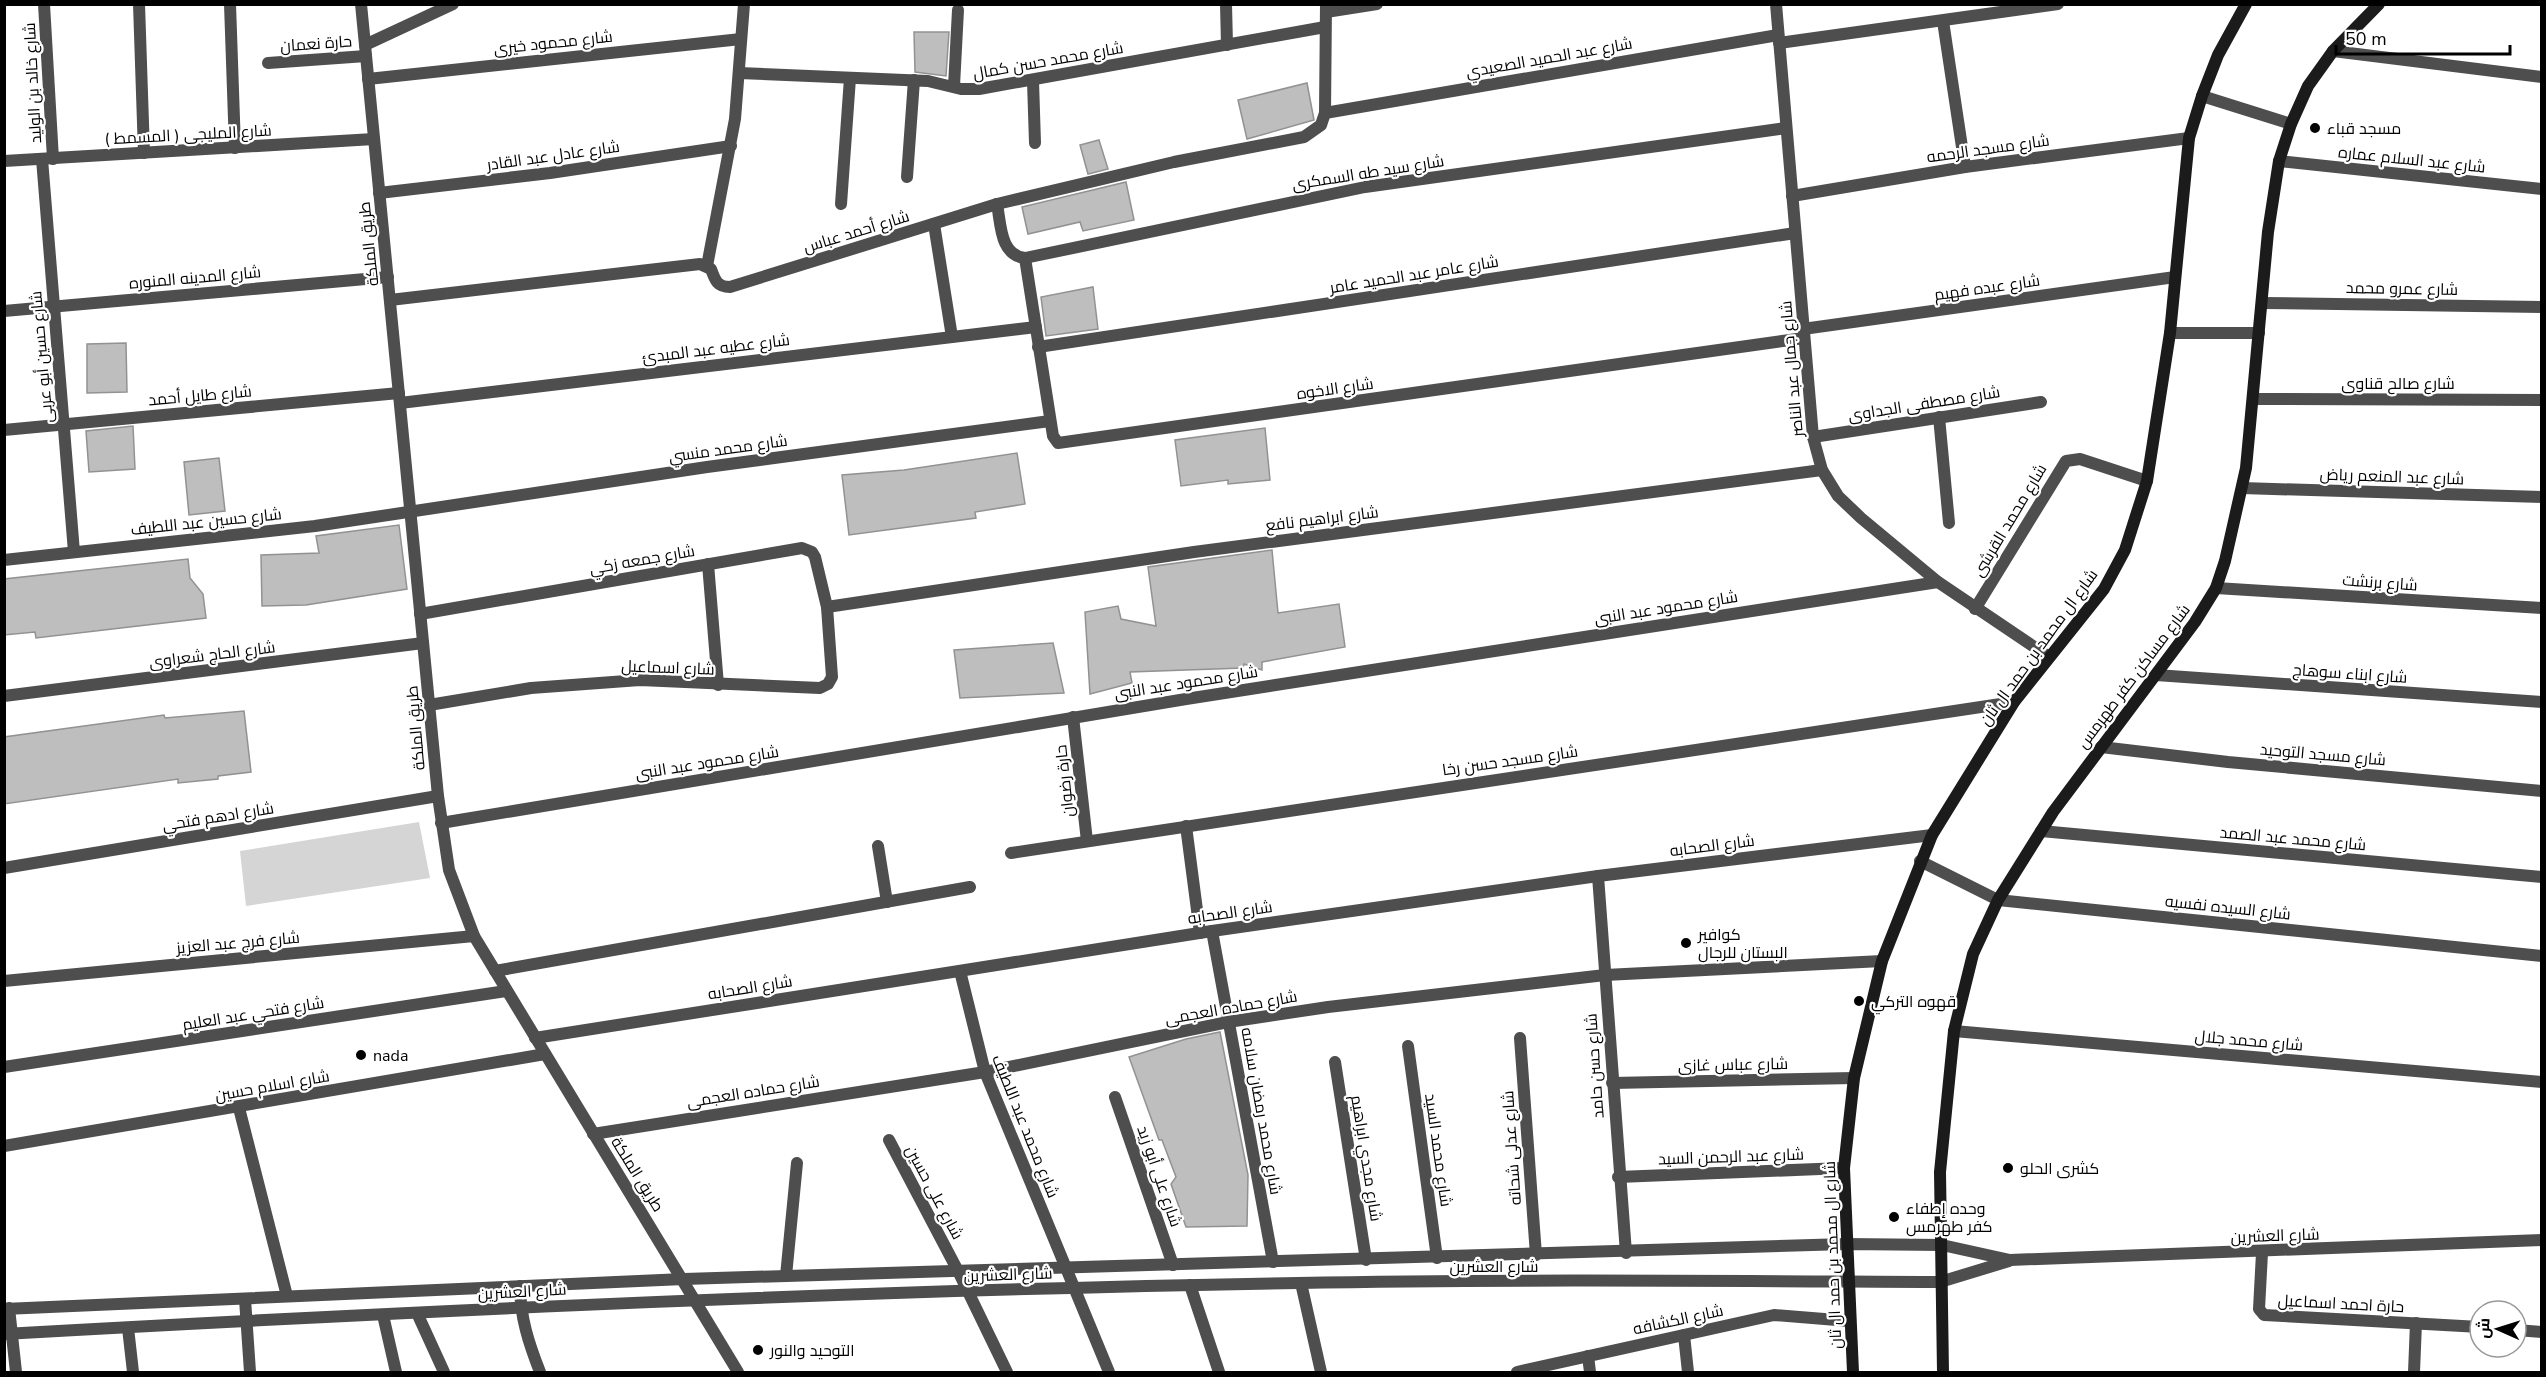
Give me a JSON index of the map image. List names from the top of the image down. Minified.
{"streets":{"street":["شارع محمود خيرى","حارة نعمان","شارع عبد الحميد الصعيدي","شارع محمد حسن كمال","شارع خالد بن الوليد","شارع المليجى ( المسمط )","شارع مسجد الرحمه","شارع عادل عبد القادر","شارع عبد السلام عماره","شارع سيد طه السمكرى","شارع أحمد عباس","طريق الملكة","شارع عامر عبد الحميد عامر","شارع المدينه المنوره","شارع عبده فهيم","شارع عمرو محمد","شارع عطيه عبد المبدئ","شارع حسين أبو عربى","شارع جمال عبد الناصر","شارع صالح قناوى","شارع الاخوه","شارع طايل أحمد","شارع مصطفى الجداوى","شارع محمد منسي","شارع عبد المنعم رياض","شارع ابراهيم نافع","شارع محمد القرشى","شارع حسين عبد اللطيف","شارع جمعه زكي","شارع برنشت","شارع محمود عبد النبى","شارع ال محمد بن حمد ال ثان","شارع الحاج شعراوى","شارع اسماعيل","شارع ابناء سوهاج","شارع مساكن كفر طهرمس","شارع مسجد التوحيد","شارع مسجد حسن رخا","حارة رضوان","شارع ادهم فتحي","شارع محمد عبد الصمد","شارع الصحابه","شارع السيده نفسيه","شارع فرج عبد العزيز","شارع حماده العجمى","شارع فتحي عبد العليم","شارع محمد جلال","شارع عباس غازى","شارع حسن حامد","شارع اسلام حسين","شارع محمد رمضان سلامه","شارع محمد عبد اللطيف","شارع عدلى شحاته","شارع محمد السيد","شارع عبد الرحمن السيد","شارع مجدي ابراهيم","شارع على أبو زيد","شارع على حسين","شارع العشرين","حارة احمد اسماعيل","شارع الكشافه"]},"crossings":[["شارع محمود خيرى","طريق الملكة"],["حارة نعمان","طريق الملكة"],["شارع عبد الحميد الصعيدي","شارع أحمد عباس"],["شارع عبد الحميد الصعيدي","شارع جمال عبد الناصر"],["شارع خالد بن الوليد","شارع المليجى ( المسمط )"],["شارع خالد بن الوليد","شارع حسين أبو عربى"],["شارع المليجى ( المسمط )","طريق الملكة"],["شارع المليجى ( المسمط )","شارع حسين أبو عربى"],["شارع مسجد الرحمه","شارع جمال عبد الناصر"],["شارع مسجد الرحمه","شارع ال محمد بن حمد ال ثان"],["شارع عادل عبد القادر","طريق الملكة"],["شارع عبد السلام عماره","شارع مساكن كفر طهرمس"],["شارع سيد طه السمكرى","شارع جمال عبد الناصر"],["شارع سيد طه السمكرى","شارع الاخوه"],["طريق الملكة","شارع المدينه المنوره"],["طريق الملكة","شارع عطيه عبد المبدئ"],["طريق الملكة","شارع طايل أحمد"],["طريق الملكة","شارع محمد منسي"],["طريق الملكة","شارع حسين عبد اللطيف"],["طريق الملكة","شارع جمعه زكي"],["طريق الملكة","شارع محمود عبد النبى"],["طريق الملكة","شارع الحاج شعراوى"],["طريق الملكة","شارع اسماعيل"],["طريق الملكة","شارع ادهم فتحي"],["طريق الملكة","شارع الصحابه"],["طريق الملكة","شارع فرج عبد العزيز"],["طريق الملكة","شارع حماده العجمى"],["طريق الملكة","شارع فتحي عبد العليم"],["طريق الملكة","شارع اسلام حسين"],["طريق الملكة","شارع العشرين"],["شارع عامر عبد الحميد عامر","شارع جمال عبد الناصر"],["شارع عامر عبد الحميد عامر","شارع الاخوه"],["شارع المدينه المنوره","شارع حسين أبو عربى"],["شارع عبده فهيم","شارع جمال عبد الناصر"],["شارع عبده فهيم","شارع الاخوه"],["شارع عبده فهيم","شارع ال محمد بن حمد ال ثان"],["شارع عمرو محمد","شارع مساكن كفر طهرمس"],["شارع عطيه عبد المبدئ","شارع الاخوه"],["شارع عطيه عبد المبدئ","شارع طايل أحمد"],["شارع حسين أبو عربى","شارع طايل أحمد"],["شارع حسين أبو عربى","شارع حسين عبد اللطيف"],["شارع جمال عبد الناصر","شارع الاخوه"],["شارع جمال عبد الناصر","شارع مصطفى الجداوى"],["شارع جمال عبد الناصر","شارع ابراهيم نافع"],["شارع جمال عبد الناصر","شارع محمد القرشى"],["شارع جمال عبد الناصر","شارع محمود عبد النبى"],["شارع جمال عبد الناصر","شارع ال محمد بن حمد ال ثان"],["شارع صالح قناوى","شارع مساكن كفر طهرمس"],["شارع الاخوه","شارع محمد منسي"],["شارع محمد منسي","شارع حسين عبد اللطيف"],["شارع عبد المنعم رياض","شارع مساكن كفر طهرمس"],["شارع ابراهيم نافع","شارع جمعه زكي"],["شارع ابراهيم نافع","شارع اسماعيل"],["شارع محمد القرشى","شارع ال محمد بن حمد ال ثان"],["شارع جمعه زكي","شارع اسماعيل"],["شارع برنشت","شارع مساكن كفر طهرمس"],["شارع محمود عبد النبى","حارة رضوان"],["شارع ال محمد بن حمد ال ثان","شارع مسجد حسن رخا"],["شارع ال محمد بن حمد ال ثان","شارع الصحابه"],["شارع ال محمد بن حمد ال ثان","شارع السيده نفسيه"],["شارع ال محمد بن حمد ال ثان","شارع حماده العجمى"],["شارع ال محمد بن حمد ال ثان","شارع عباس غازى"],["شارع ال محمد بن حمد ال ثان","شارع عبد الرحمن السيد"],["شارع ال محمد بن حمد ال ثان","شارع العشرين"],["شارع ال محمد بن حمد ال ثان","شارع الكشافه"],["شارع ابناء سوهاج","شارع مساكن كفر طهرمس"],["شارع مساكن كفر طهرمس","شارع مسجد التوحيد"],["شارع مساكن كفر طهرمس","شارع محمد عبد الصمد"],["شارع مساكن كفر طهرمس","شارع السيده نفسيه"],["شارع مساكن كفر طهرمس","شارع محمد جلال"],["شارع مساكن كفر طهرمس","شارع العشرين"],["شارع مسجد حسن رخا","حارة رضوان"],["شارع مسجد حسن رخا","شارع محمد رمضان سلامه"],["شارع الصحابه","شارع حسن حامد"],["شارع الصحابه","شارع محمد رمضان سلامه"],["شارع الصحابه","شارع محمد عبد اللطيف"],["شارع حماده العجمى","شارع حسن حامد"],["شارع حماده العجمى","شارع محمد رمضان سلامه"],["شارع حماده العجمى","شارع محمد عبد اللطيف"],["شارع عباس غازى","شارع حسن حامد"],["شارع حسن حامد","شارع عبد الرحمن السيد"],["شارع حسن حامد","شارع العشرين"],["شارع محمد رمضان سلامه","شارع العشرين"],["شارع محمد عبد اللطيف","شارع العشرين"],["شارع عدلى شحاته","شارع العشرين"],["شارع محمد السيد","شارع العشرين"],["شارع مجدي ابراهيم","شارع العشرين"],["شارع على أبو زيد","شارع العشرين"],["شارع على حسين","شارع العشرين"],["شارع العشرين","حارة احمد اسماعيل"]],"places":["مسجد قباء","كوافير البستان للرجال","قهوه التركي","nada","كشرى الحلو","وحده إطفاء كفر طهرمس","التوحيد والنور"],"scale_bar":"50 m","north":"left"}
